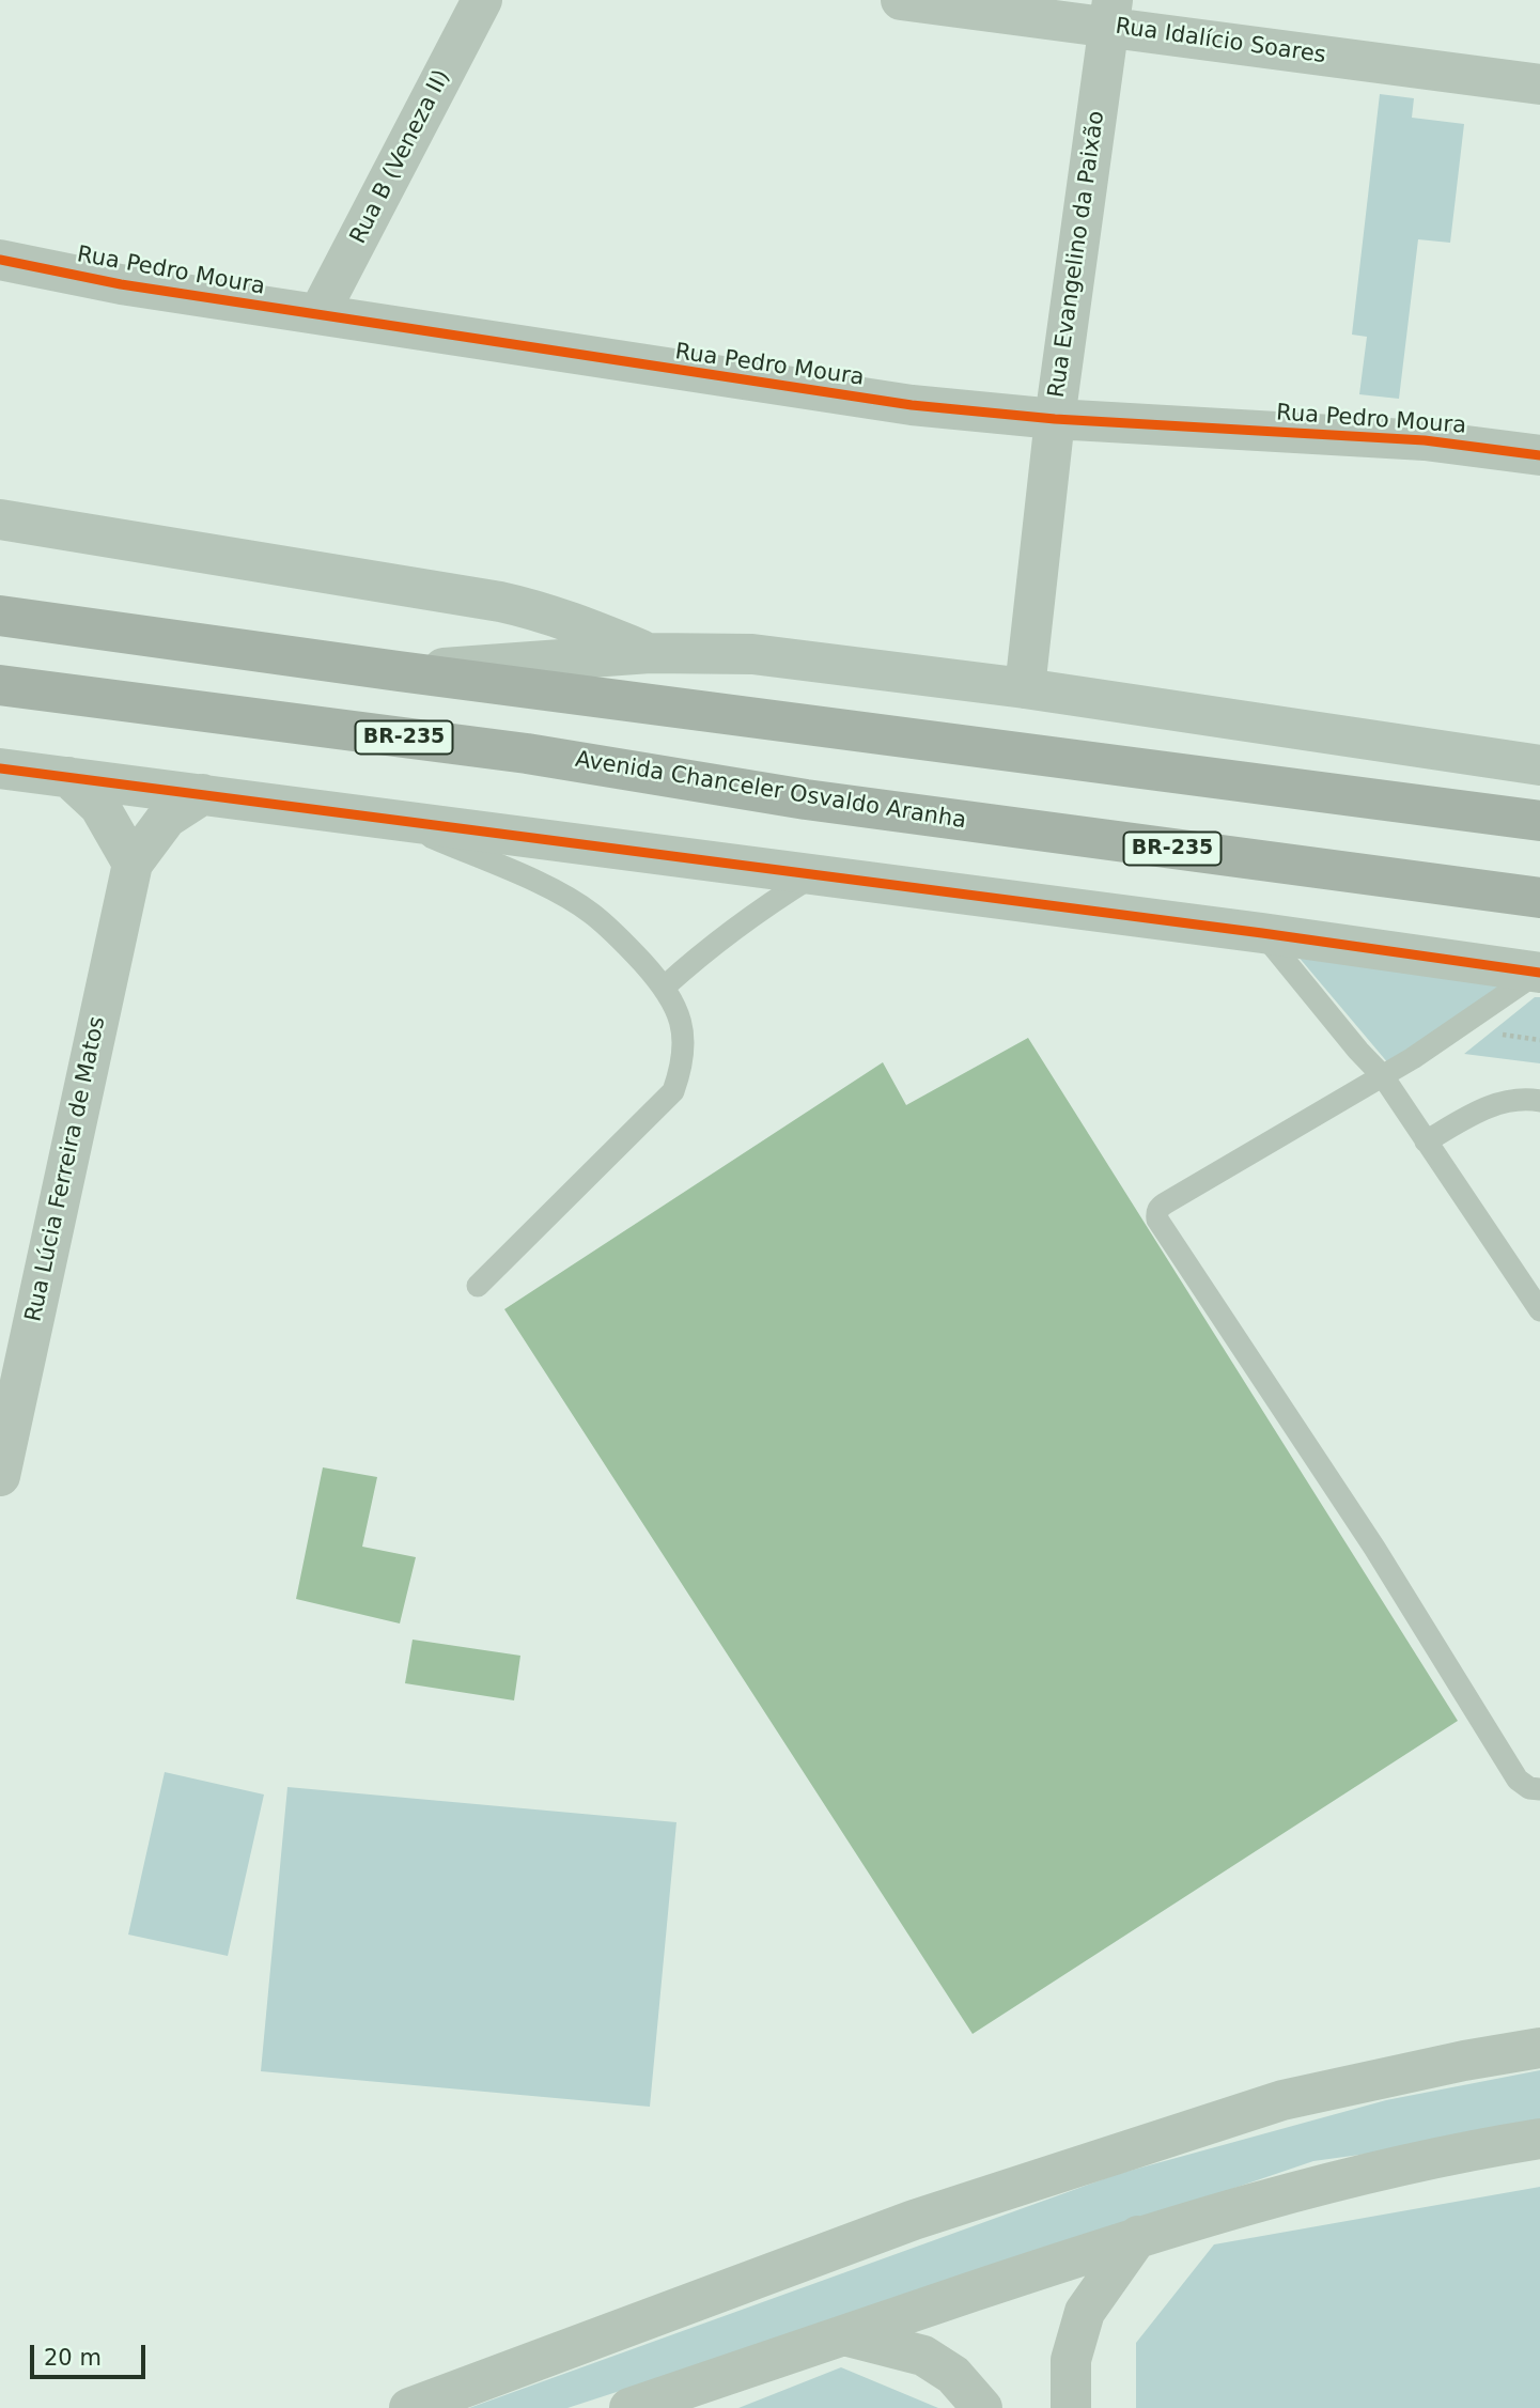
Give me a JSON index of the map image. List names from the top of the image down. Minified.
{"streets":{"main road":["BR-235","Avenida Chanceler Osvaldo Aranha"],"street":["Rua Idalício Soares","Rua B (Veneza II)","Rua Evangelino da Paixão","Rua Pedro Moura","Rua Lúcia Ferreira de Matos"]},"crossings":[["Rua Idalício Soares","Rua Evangelino da Paixão"],["Rua B (Veneza II)","Rua Pedro Moura"],["Rua Evangelino da Paixão","Rua Pedro Moura"]],"scale_bar":"20 m"}
